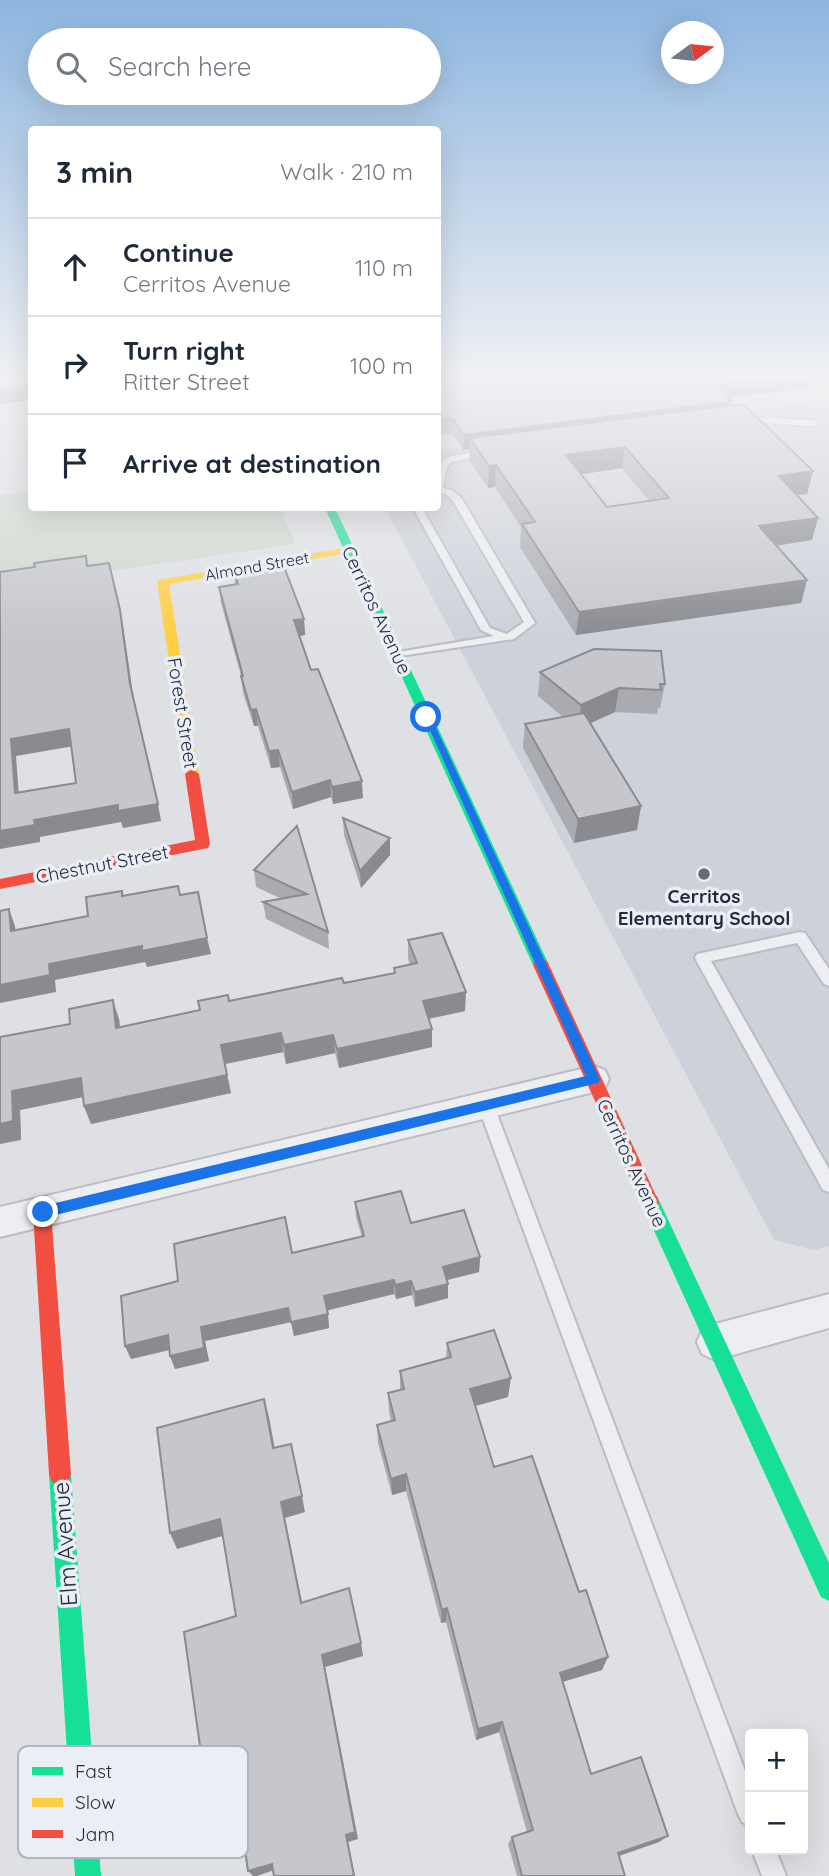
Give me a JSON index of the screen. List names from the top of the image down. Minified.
{"streets":{"main road":["Almond Street","Cerritos Avenue","Forest Street","Chestnut Street","Elm Avenue"]},"crossings":[["Almond Street","Cerritos Avenue"],["Almond Street","Forest Street"],["Forest Street","Chestnut Street"]],"places":["Cerritos Elementary School"],"legend":["Fast","Slow","Jam"],"north":"right","page":{"search":"Search here","heading":["3 min","Walk · 210 m"],"list":[["Continue","Cerritos Avenue","110 m"],["Turn right","Ritter Street","100 m"],"Arrive at destination"],"map_buttons":["+","−"]}}
